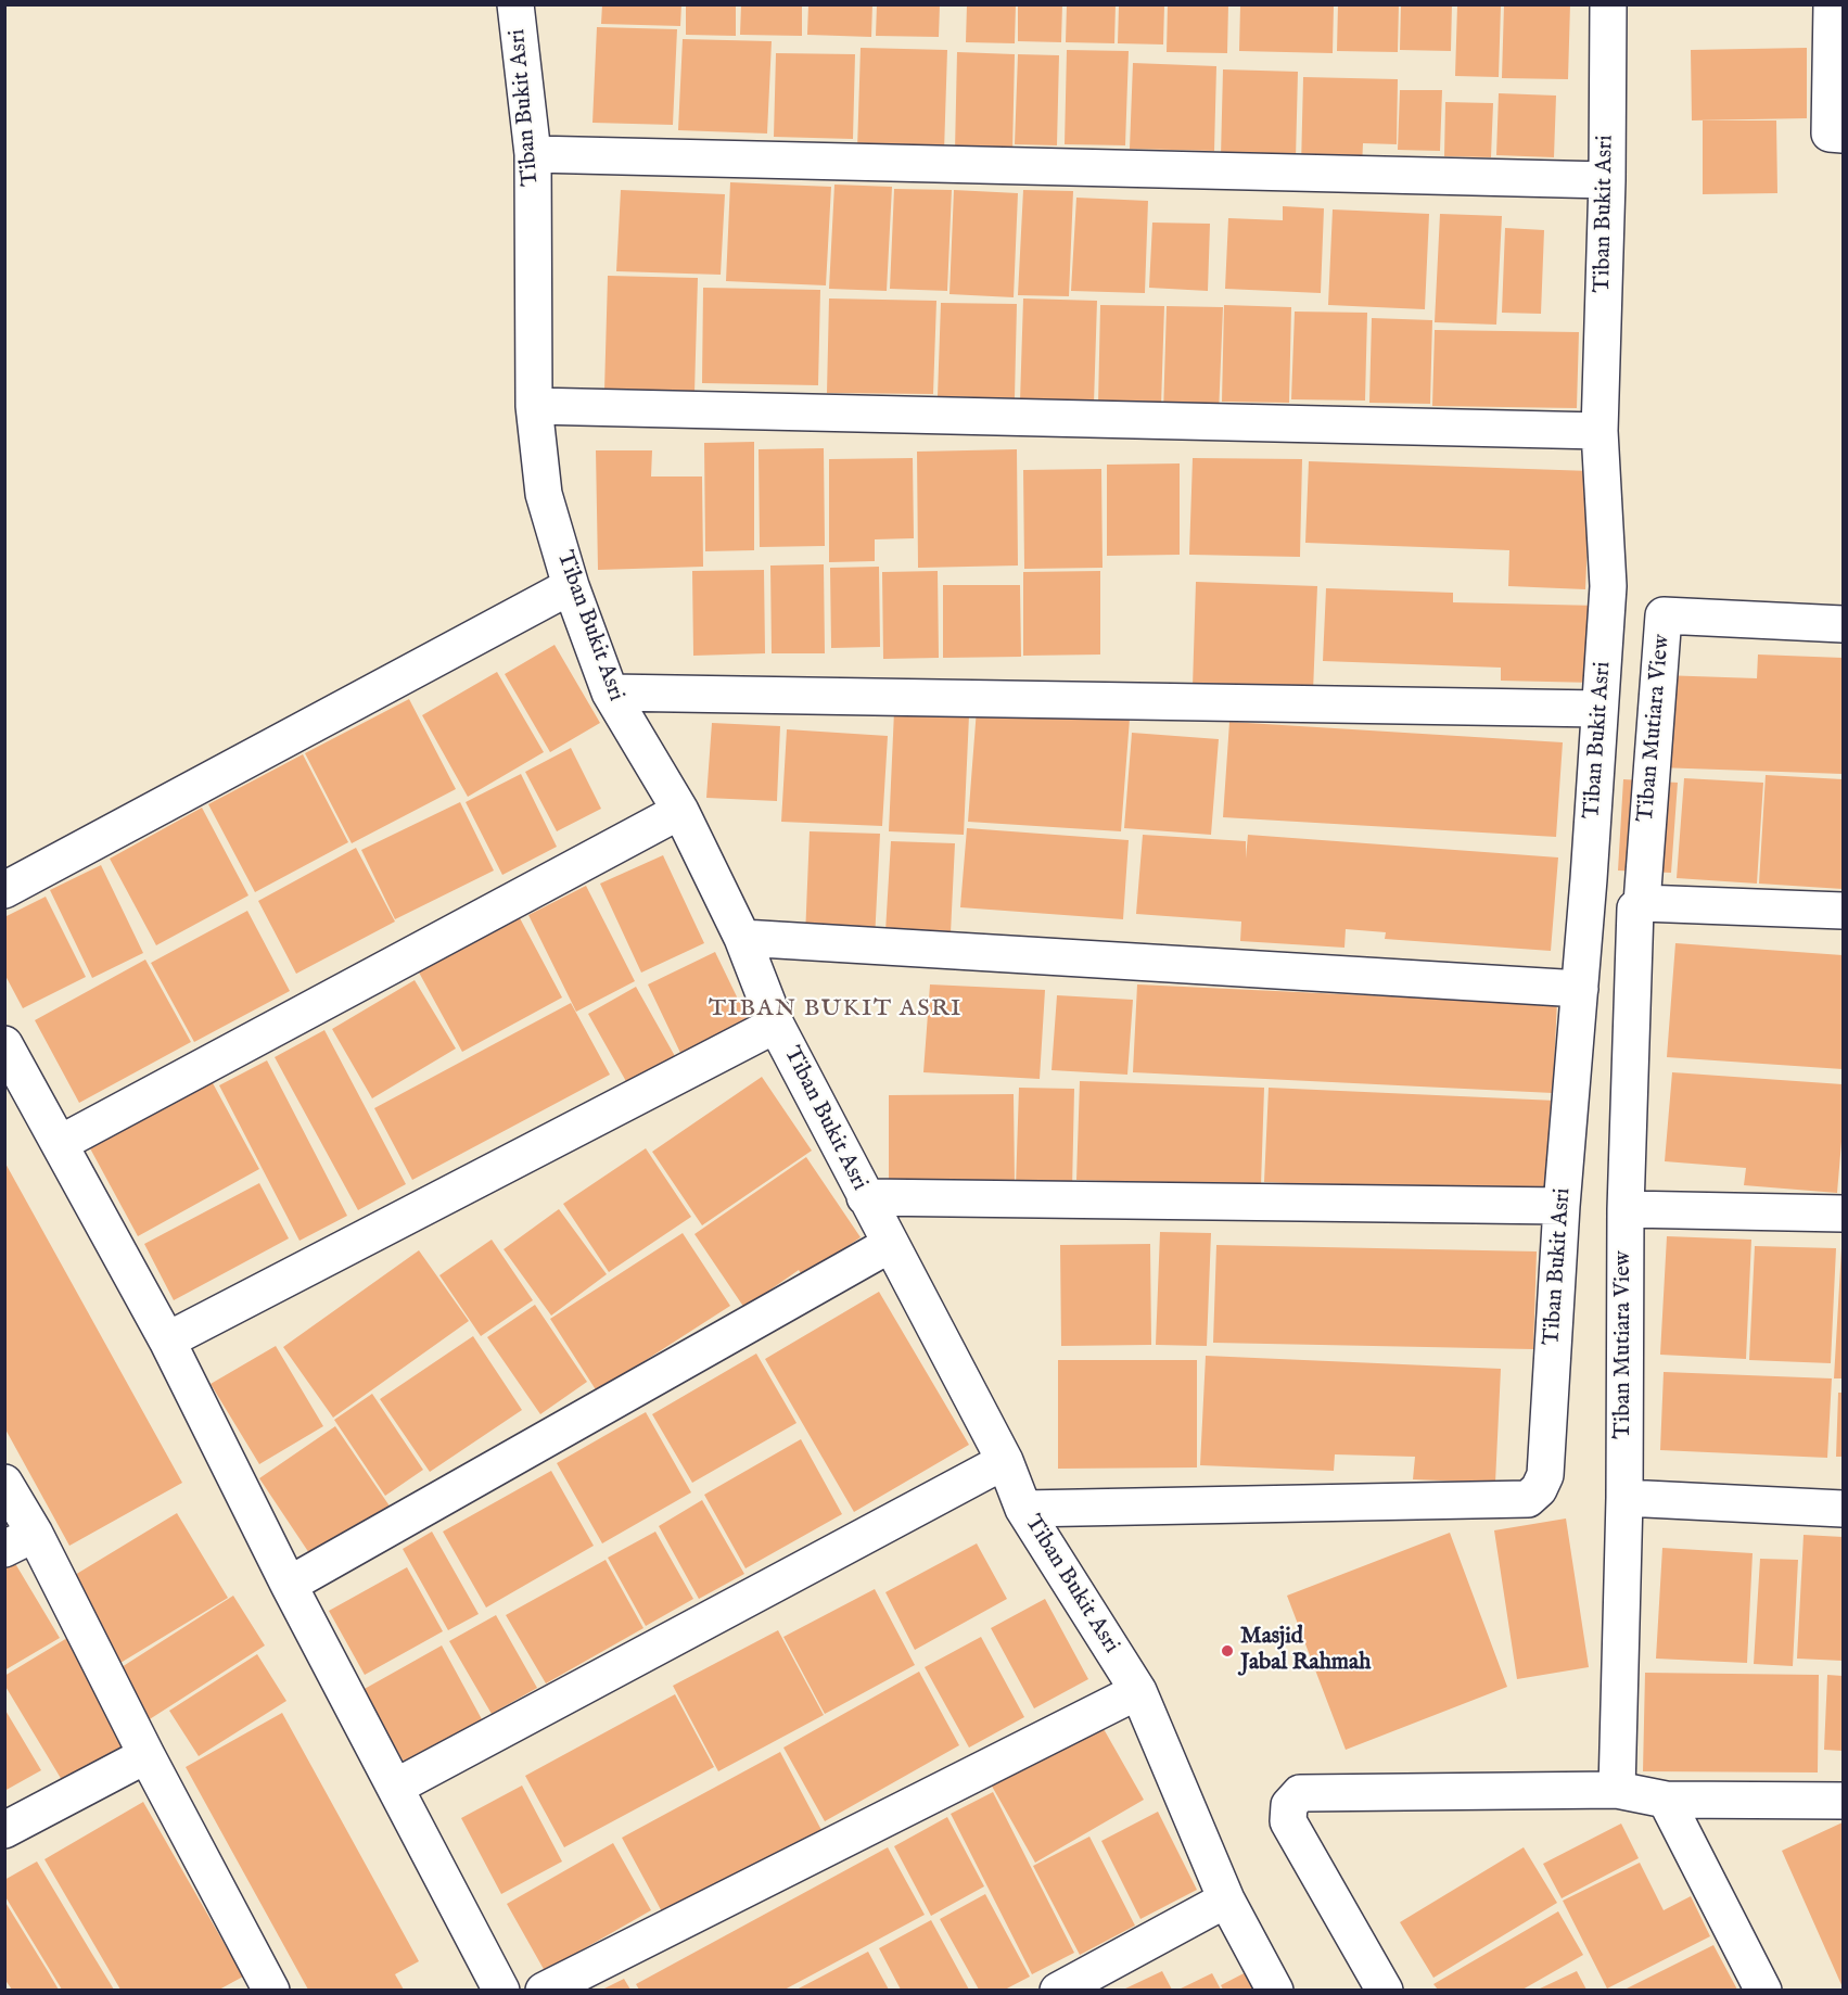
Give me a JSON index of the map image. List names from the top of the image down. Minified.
{"streets":{"street":["Tiban Bukit Asri","Tiban Mutiara View"]},"districts":["TIBAN BUKIT ASRI"],"places":["Masjid Jabal Rahmah"]}
